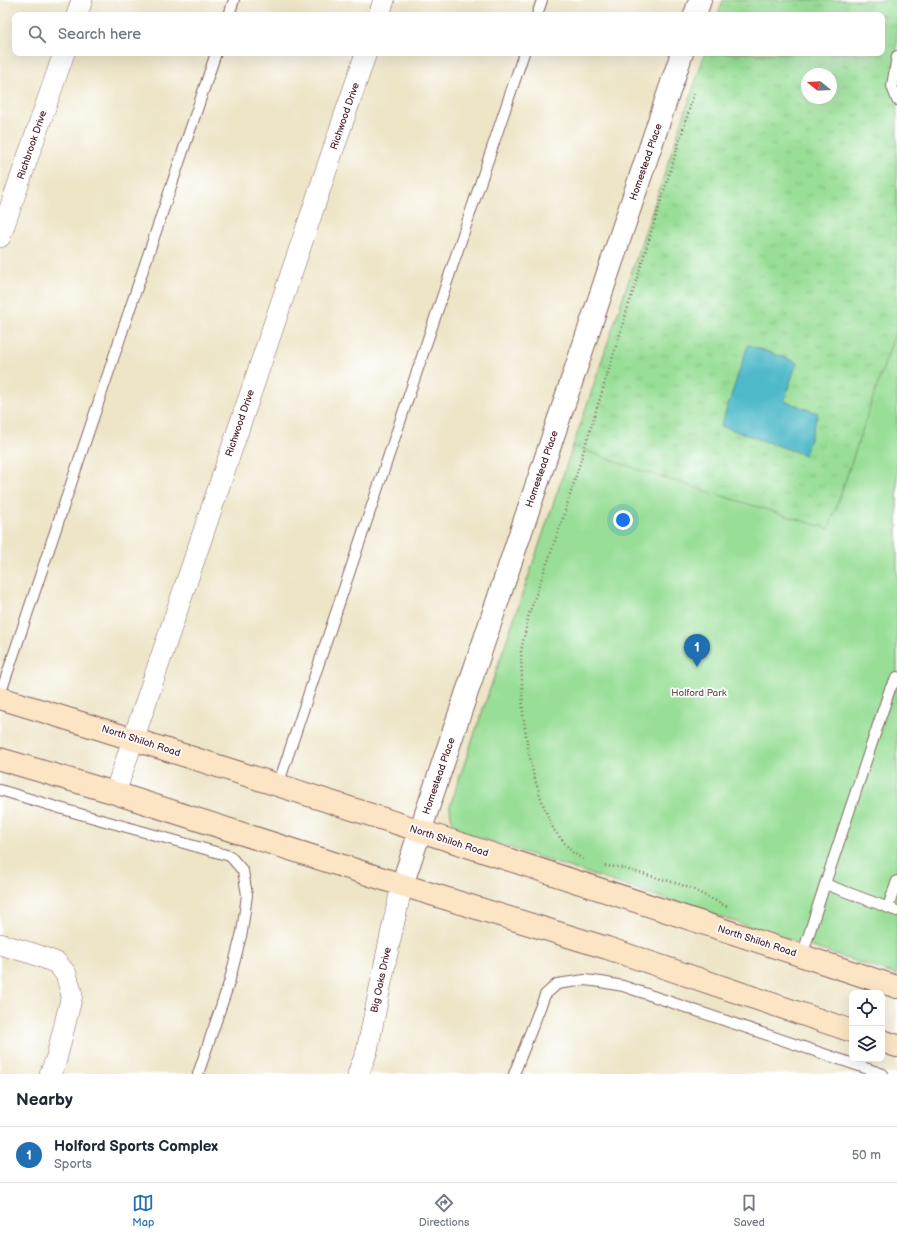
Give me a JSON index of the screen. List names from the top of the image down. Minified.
{"streets":{"main road":["North Shiloh Road"],"street":["Richwood Drive","Richbrook Drive","Homestead Place","Big Oaks Drive"]},"crossings":[["Richwood Drive","North Shiloh Road"],["Homestead Place","North Shiloh Road"],["Homestead Place","Big Oaks Drive"]],"parks":["Holford Park"],"north":"left","page":{"search":"Search here","pins":"1","heading":"Nearby","list":[{"mark":"1","name":"Holford Sports Complex","note":"Sports","value":"50 m"}],"nav":["Map","Directions","Saved"]}}
